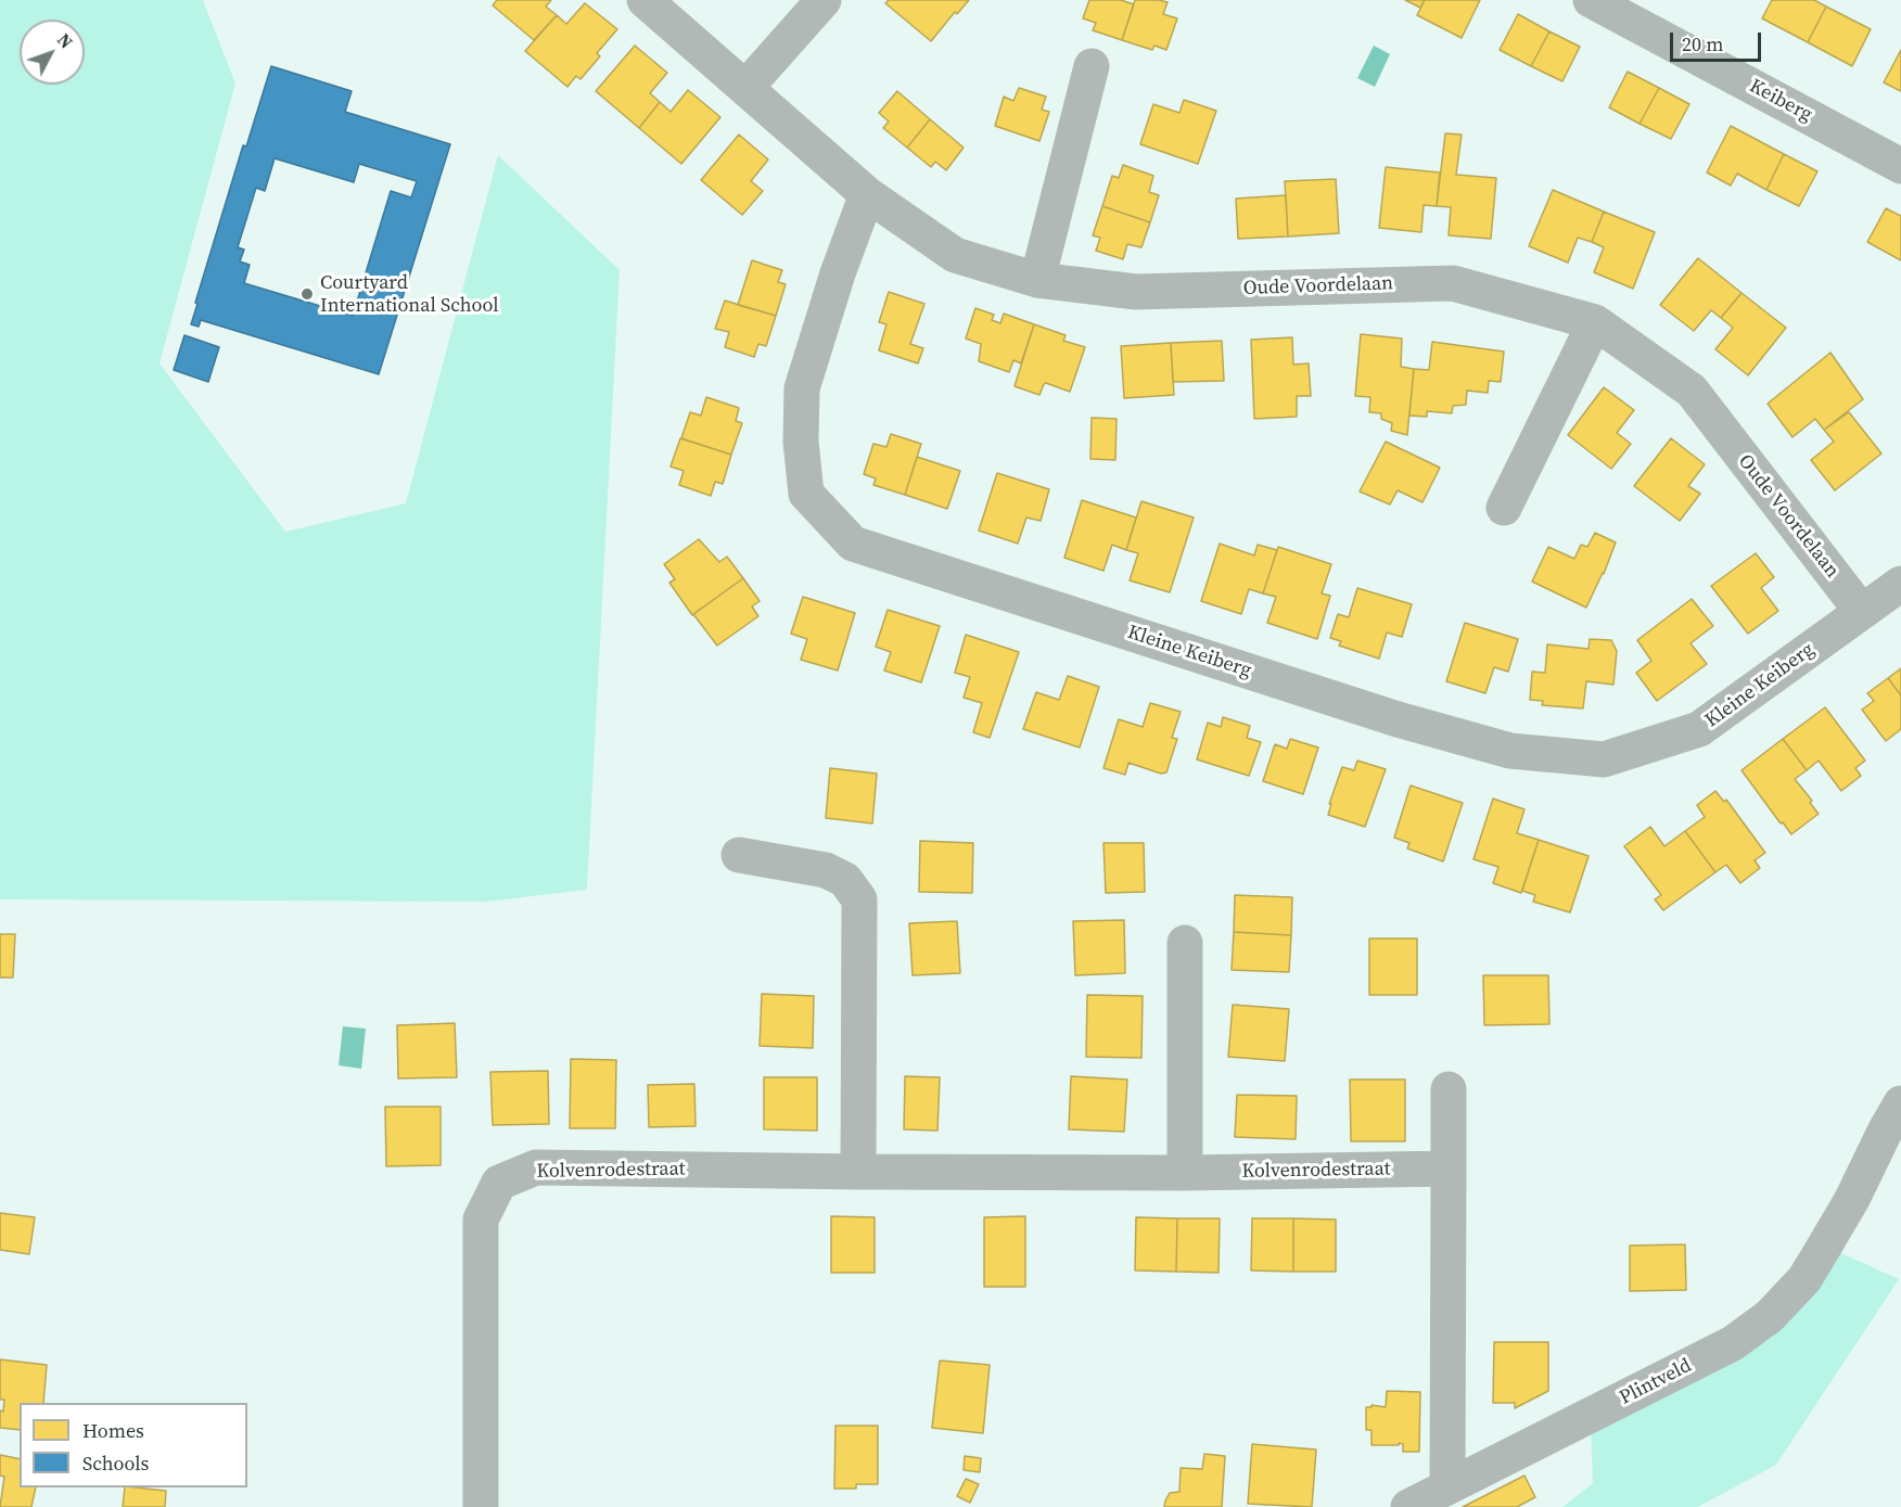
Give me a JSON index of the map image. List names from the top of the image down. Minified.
{"streets":{"street":["Keiberg","Oude Voordelaan","Kleine Keiberg","Kolvenrodestraat","Plintveld"]},"crossings":[["Oude Voordelaan","Kleine Keiberg"]],"places":["Courtyard International School"],"legend":["Homes","Schools"],"scale_bar":"20 m","north":"top right"}
